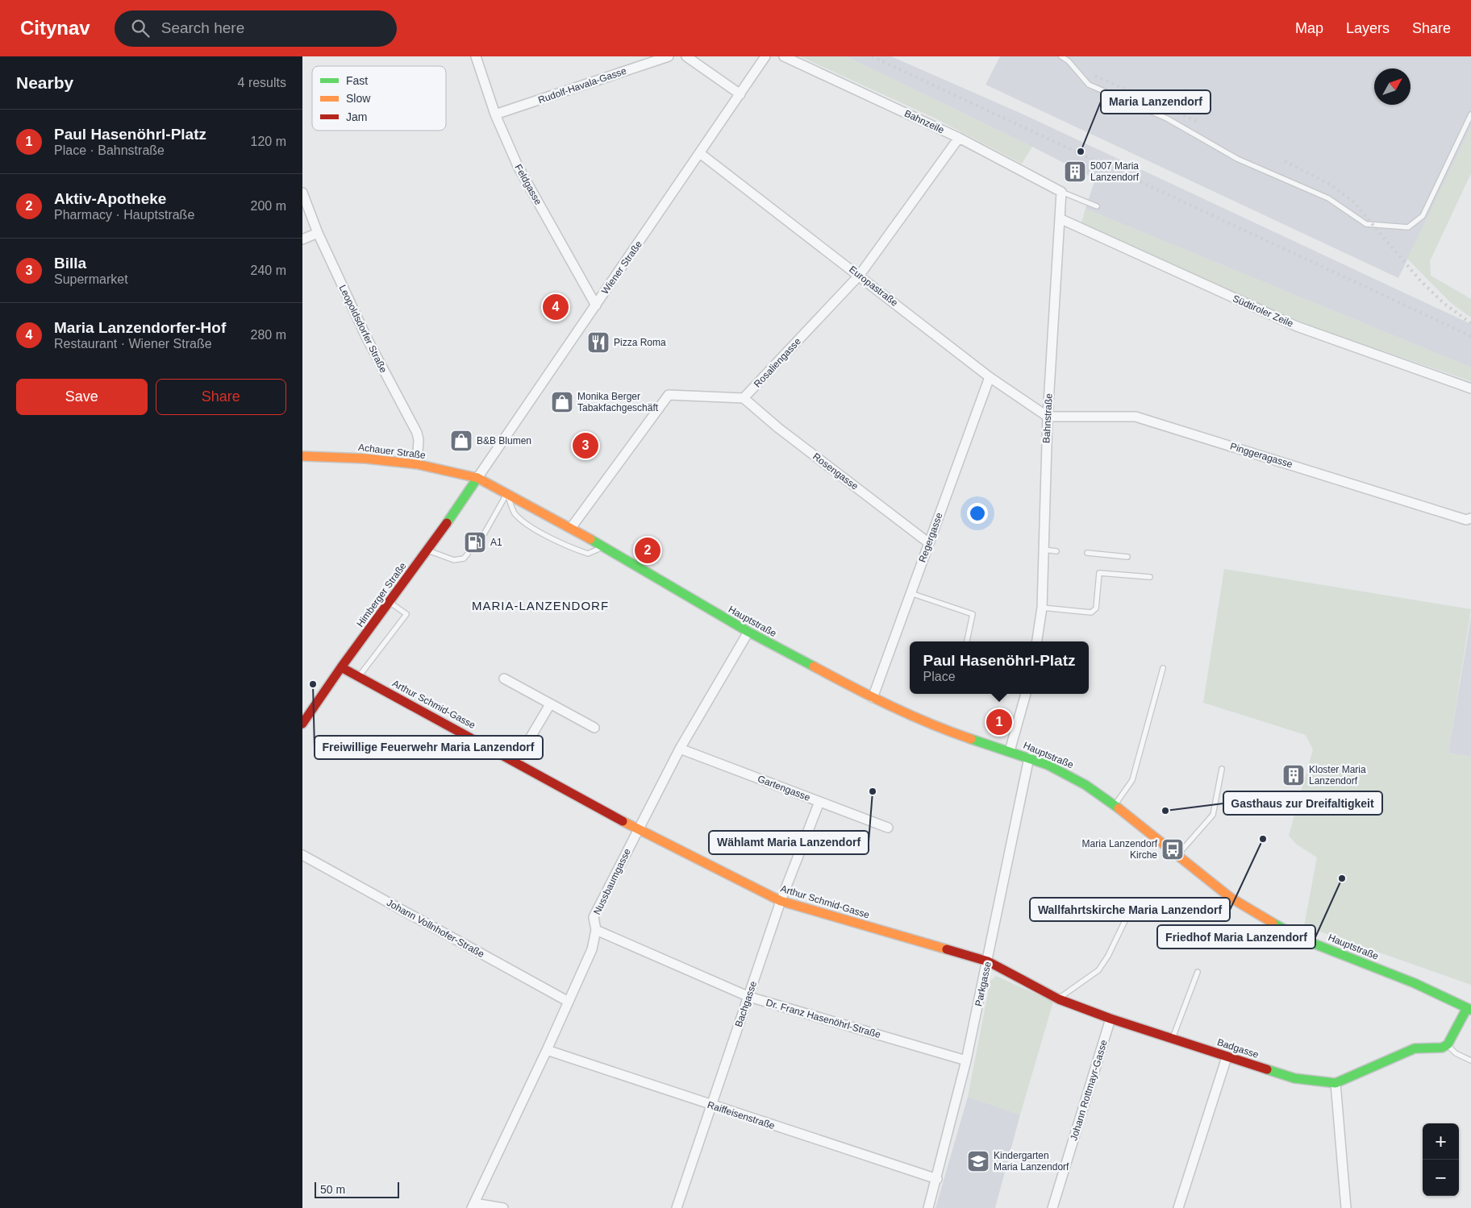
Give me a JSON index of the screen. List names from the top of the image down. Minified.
{"streets":{"street":["Rudolf-Havala-Gasse","Bahnzeile","Feldgasse","Wiener Straße","Europastraße","Südtiroler Zeile","Leopoldsdorfer Straße","Rosaliengasse","Bahnstraße","Achauer Straße","Pinggeragasse","Rosengasse","Regergasse","Himberger Straße","Hauptstraße","Arthur Schmid-Gasse","Gartengasse","Nussbaumgasse","Johann Vollnhofer-Straße","Parkgasse","Bachgasse","Dr. Franz Hasenöhrl-Straße","Badgasse","Johann Rottmayr-Gasse","Raiffeisenstraße"]},"crossings":[["Rudolf-Havala-Gasse","Feldgasse"],["Bahnzeile","Rosaliengasse"],["Bahnzeile","Bahnstraße"],["Feldgasse","Wiener Straße"],["Wiener Straße","Europastraße"],["Wiener Straße","Achauer Straße"],["Wiener Straße","Himberger Straße"],["Wiener Straße","Hauptstraße"],["Europastraße","Rosaliengasse"],["Europastraße","Bahnstraße"],["Europastraße","Pinggeragasse"],["Europastraße","Regergasse"],["Südtiroler Zeile","Bahnstraße"],["Leopoldsdorfer Straße","Achauer Straße"],["Rosaliengasse","Rosengasse"],["Bahnstraße","Pinggeragasse"],["Achauer Straße","Himberger Straße"],["Achauer Straße","Hauptstraße"],["Rosengasse","Regergasse"],["Regergasse","Hauptstraße"],["Himberger Straße","Hauptstraße"],["Himberger Straße","Arthur Schmid-Gasse"],["Hauptstraße","Nussbaumgasse"],["Hauptstraße","Parkgasse"],["Arthur Schmid-Gasse","Nussbaumgasse"],["Arthur Schmid-Gasse","Parkgasse"],["Arthur Schmid-Gasse","Bachgasse"],["Arthur Schmid-Gasse","Badgasse"],["Gartengasse","Nussbaumgasse"],["Gartengasse","Bachgasse"],["Nussbaumgasse","Johann Vollnhofer-Straße"],["Nussbaumgasse","Dr. Franz Hasenöhrl-Straße"],["Nussbaumgasse","Raiffeisenstraße"],["Parkgasse","Dr. Franz Hasenöhrl-Straße"],["Parkgasse","Badgasse"],["Parkgasse","Raiffeisenstraße"],["Bachgasse","Dr. Franz Hasenöhrl-Straße"],["Bachgasse","Raiffeisenstraße"],["Badgasse","Johann Rottmayr-Gasse"]],"districts":["MARIA-LANZENDORF"],"places":{"other":["Maria Lanzendorf","Freiwillige Feuerwehr Maria Lanzendorf","Wählamt Maria Lanzendorf","Gasthaus zur Dreifaltigkeit","Wallfahrtskirche Maria Lanzendorf","Friedhof Maria Lanzendorf"],"building":["5007 Maria Lanzendorf","Kloster Maria Lanzendorf"],"restaurant":["Pizza Roma"],"shop":["Monika Berger Tabakfachgeschäft","B&B Blumen"],"fuel station":["A1"],"bus stop":["Maria Lanzendorf Kirche"],"school or university":["Kindergarten Maria Lanzendorf"]},"legend":["Fast","Slow","Jam"],"scale_bar":"50 m","north":"top right","page":{"header":"Citynav","search":"Search here","nav":["Map","Layers","Share"],"heading":["Nearby","4 results"],"list":[{"mark":"1","name":"Paul Hasenöhrl-Platz","note":"Place · Bahnstraße","value":"120 m"},{"mark":"2","name":"Aktiv-Apotheke","note":"Pharmacy · Hauptstraße","value":"200 m"},{"mark":"3","name":"Billa","note":"Supermarket","value":"240 m"},{"mark":"4","name":"Maria Lanzendorfer-Hof","note":"Restaurant · Wiener Straße","value":"280 m"}],"pins":["4","3","2","1"],"buttons":["Save","Share"],"popup":["Paul Hasenöhrl-Platz","Place"],"map_buttons":["+","−"],"scale":"50 m"}}
